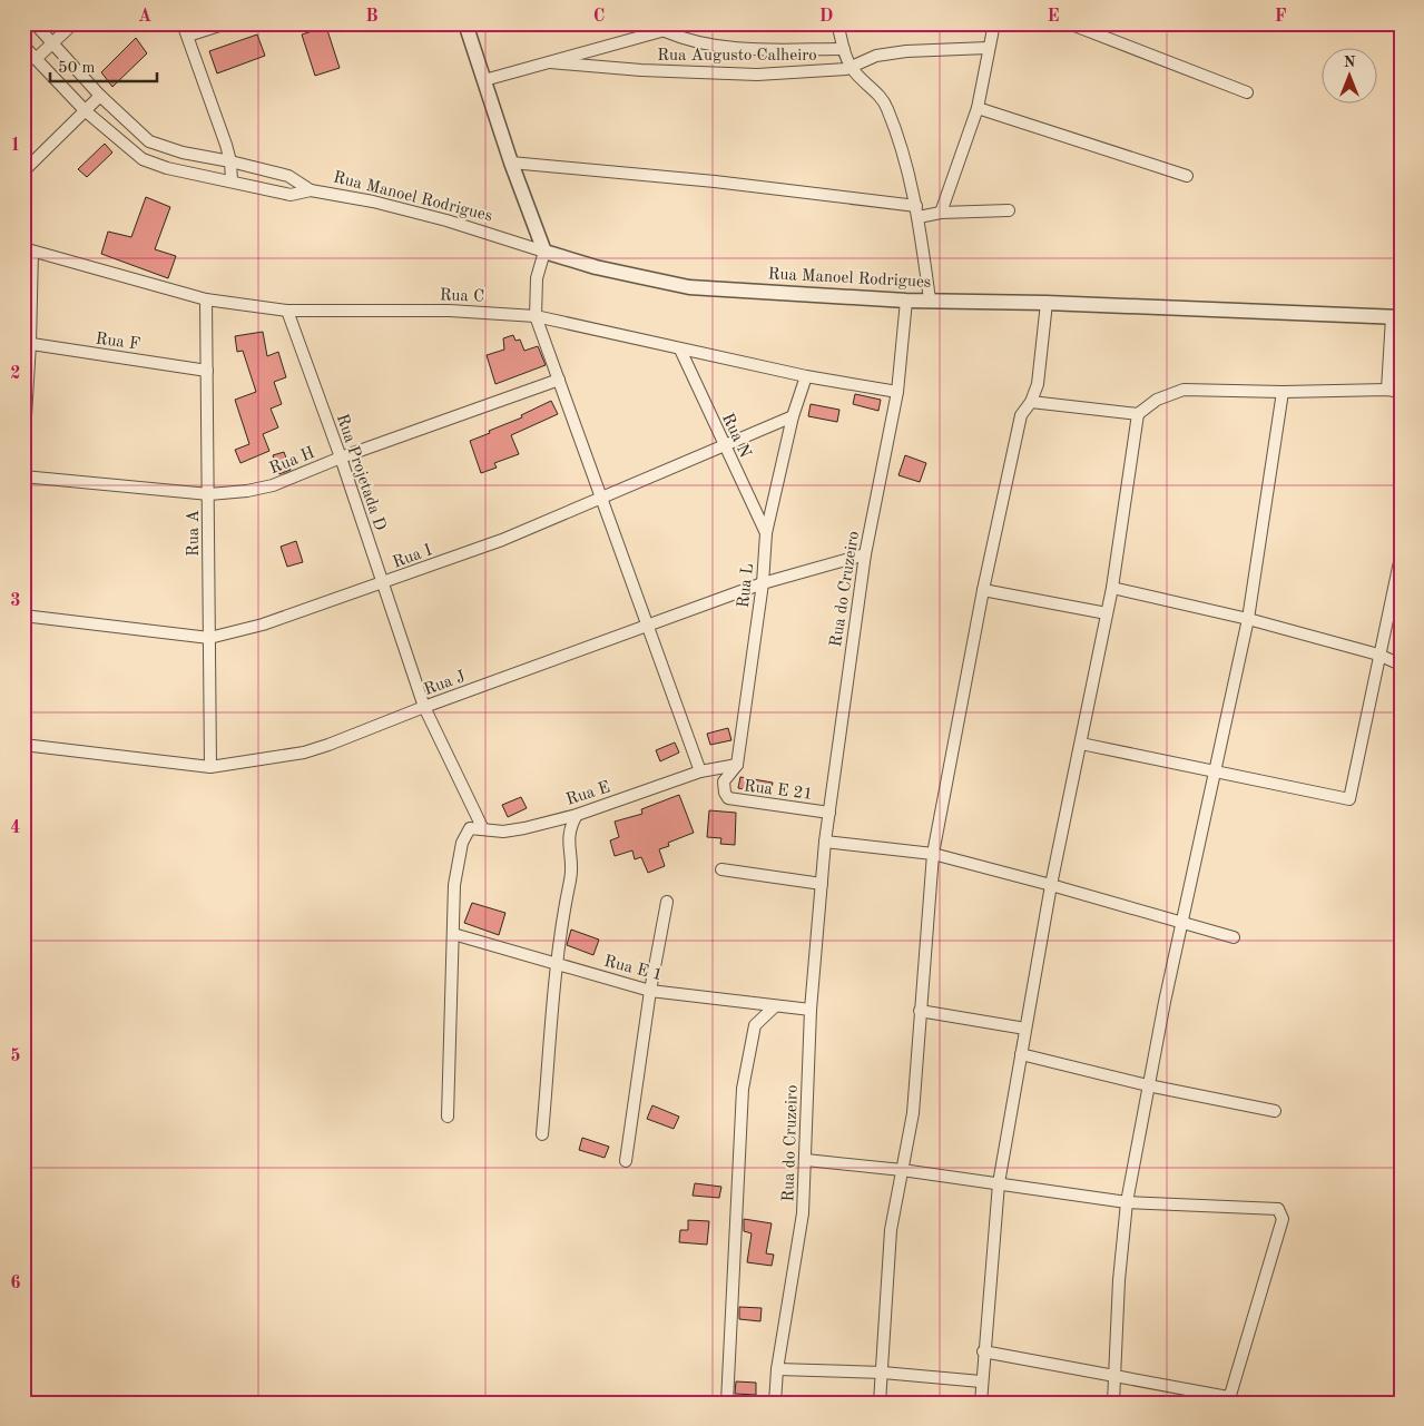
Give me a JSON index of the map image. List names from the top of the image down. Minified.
{"streets":{"street":["Rua Augusto Calheiro","Rua Manoel Rodrigues","Rua C","Rua F","Rua N","Rua H","Rua Projetada D","Rua A","Rua I","Rua L","Rua do Cruzeiro","Rua J","Rua E 21","Rua E","Rua E 1"]},"crossings":[["Rua Manoel Rodrigues","Rua do Cruzeiro"],["Rua C","Rua N"],["Rua C","Rua Projetada D"],["Rua C","Rua A"],["Rua C","Rua L"],["Rua C","Rua do Cruzeiro"],["Rua F","Rua A"],["Rua N","Rua I"],["Rua N","Rua L"],["Rua H","Rua Projetada D"],["Rua H","Rua A"],["Rua Projetada D","Rua I"],["Rua Projetada D","Rua J"],["Rua Projetada D","Rua E"],["Rua A","Rua I"],["Rua A","Rua J"],["Rua I","Rua L"],["Rua L","Rua J"],["Rua L","Rua E 21"],["Rua do Cruzeiro","Rua J"],["Rua do Cruzeiro","Rua E 21"],["Rua do Cruzeiro","Rua E 1"]],"scale_bar":"50 m","north":"top","grid":{"columns":["A","B","C","D","E","F"],"rows":["1","2","3","4","5","6"]}}
